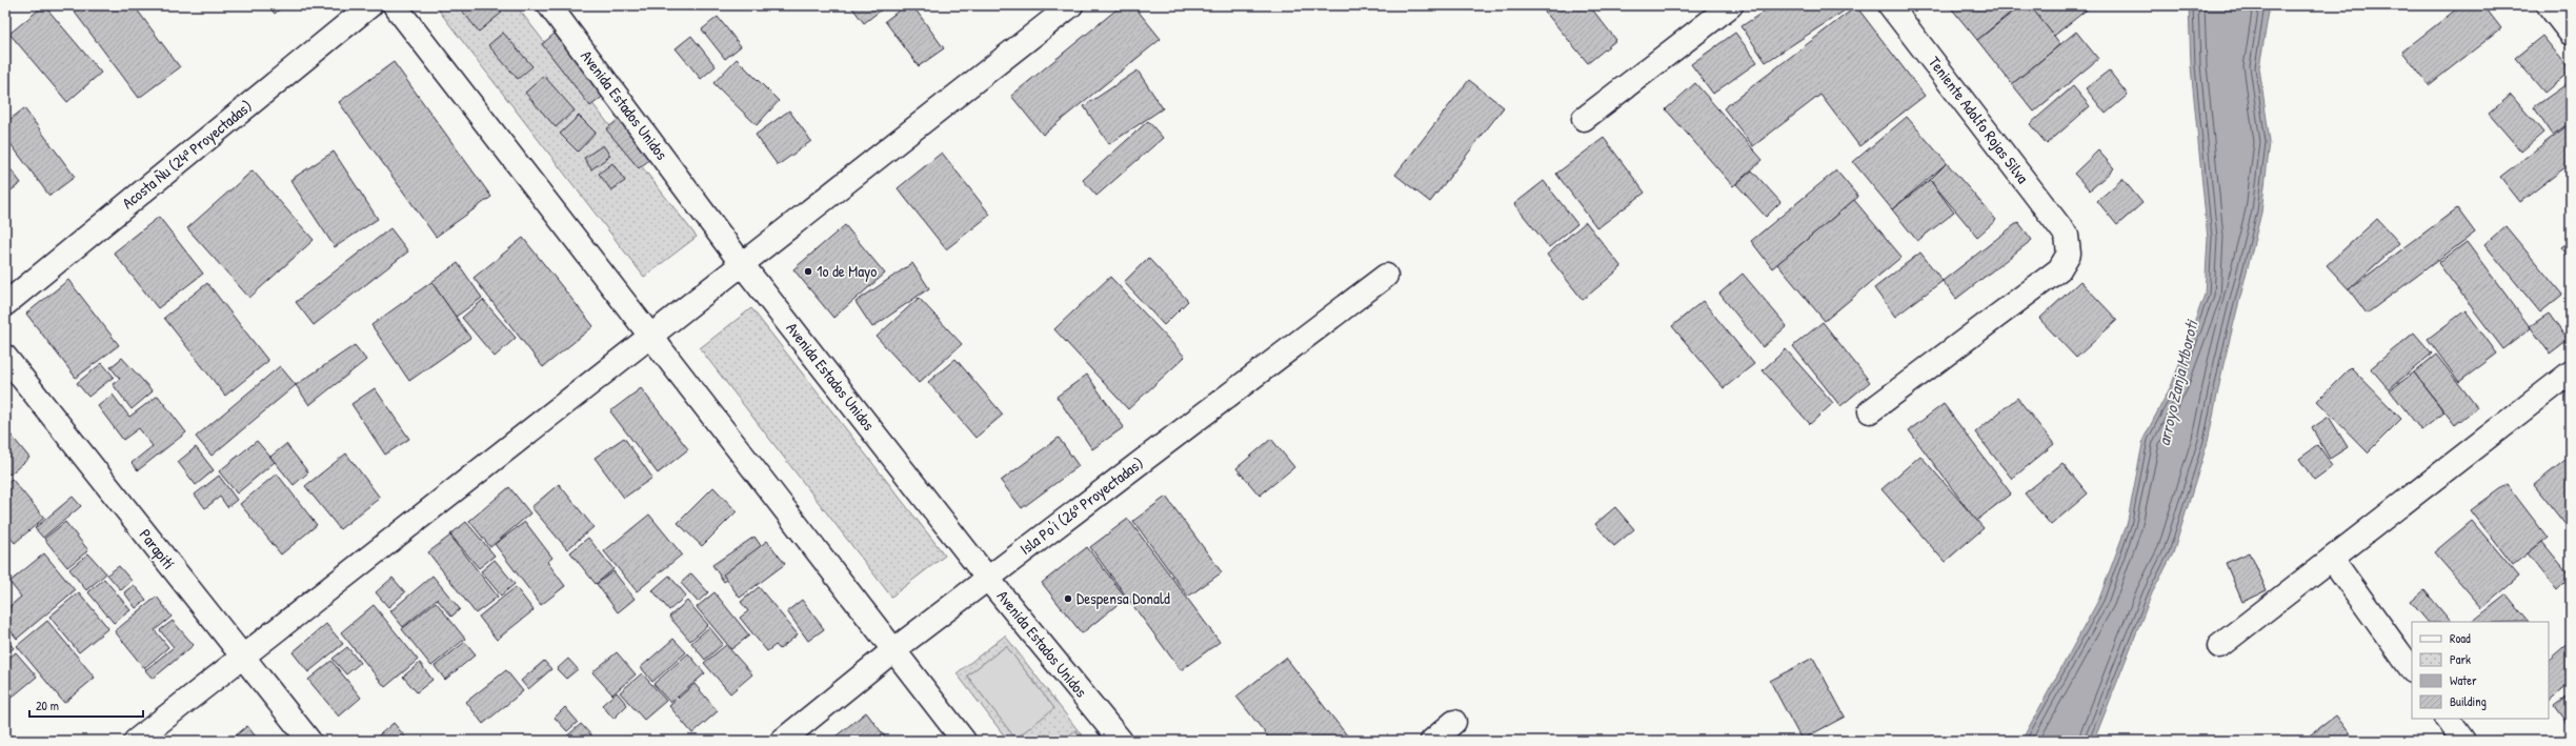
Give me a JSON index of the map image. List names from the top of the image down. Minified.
{"streets":{"street":["Avenida Estados Unidos","Teniente Adolfo Rojas Silva","Acosta Ñu (24ª Proyectadas)","Isla Po'i (26ª Proyectadas)","Parapití"]},"crossings":[["Avenida Estados Unidos","Isla Po'i (26ª Proyectadas)"]],"water":["arroyo Zanja Mboroti"],"places":["1o de Mayo","Despensa Donald"],"legend":["Road","Park","Water","Building"],"scale_bar":"20 m"}
